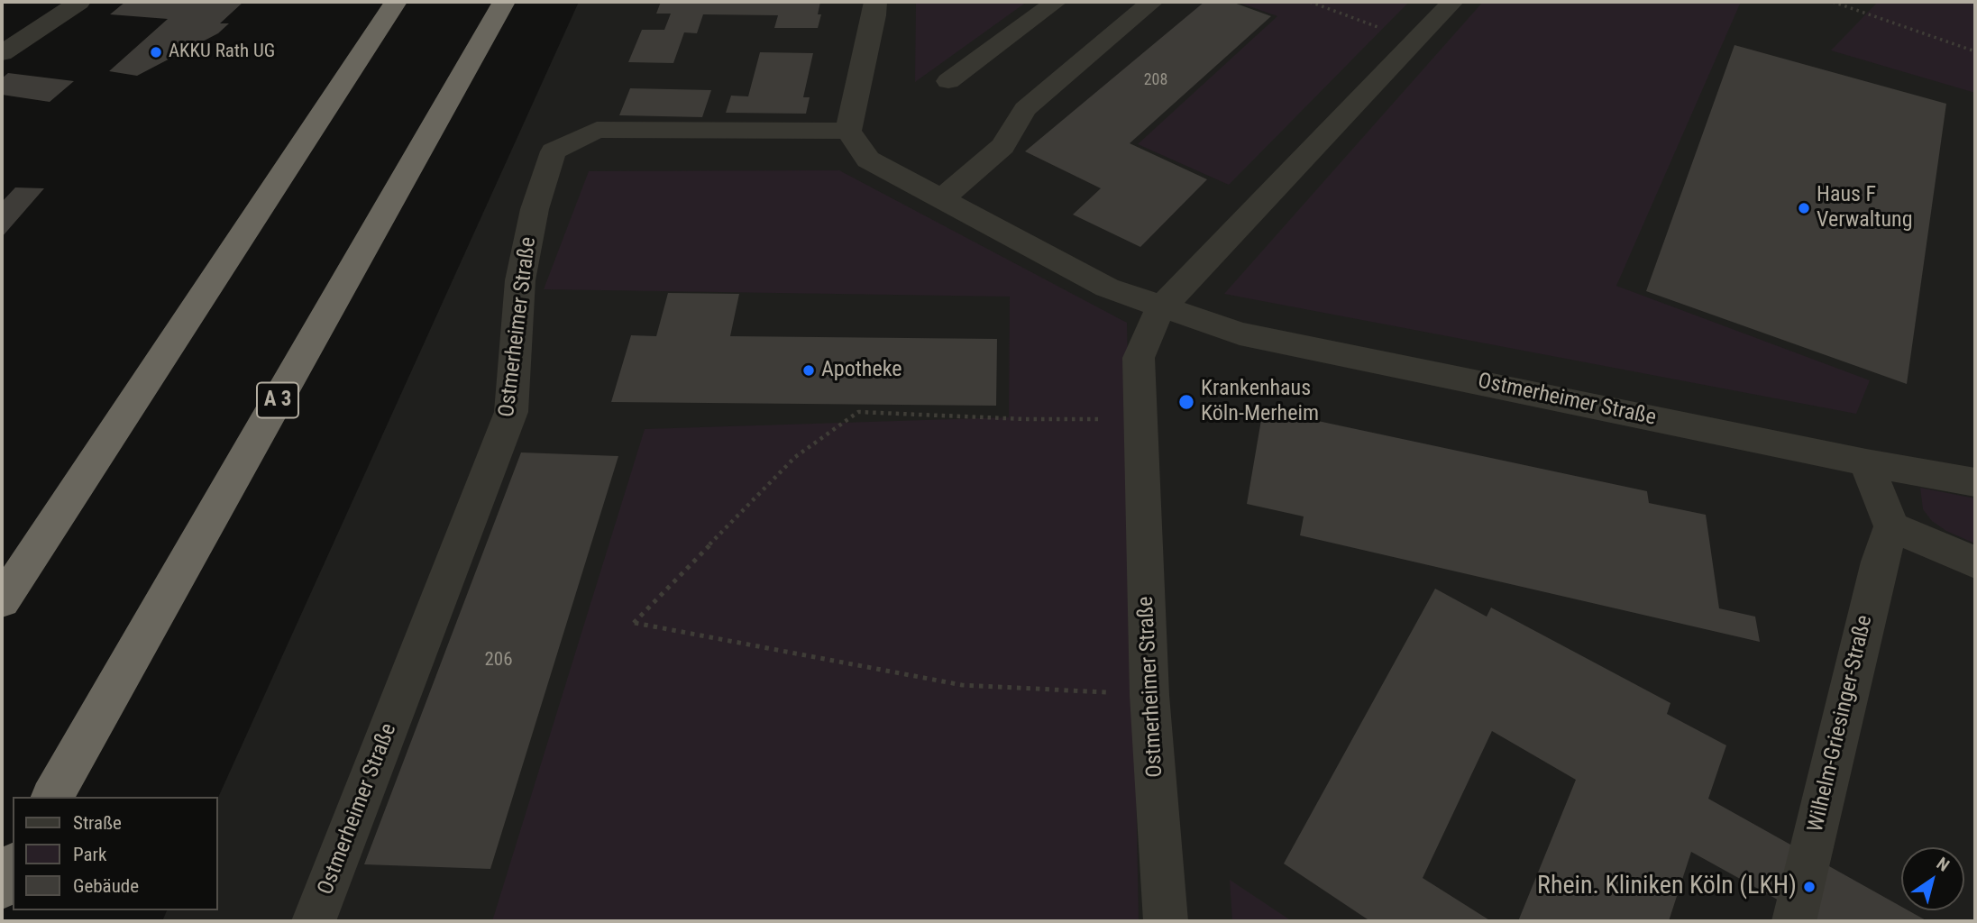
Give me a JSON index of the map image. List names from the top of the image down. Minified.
{"streets":{"highway":["A 3"],"street":["Ostmerheimer Straße","Wilhelm-Griesinger-Straße"]},"places":["AKKU Rath UG","Haus F Verwaltung","Apotheke","Krankenhaus Köln-Merheim","Rhein. Kliniken Köln (LKH)"],"house_numbers":["208","206"],"legend":["Straße","Park","Gebäude"],"north":"top right"}
